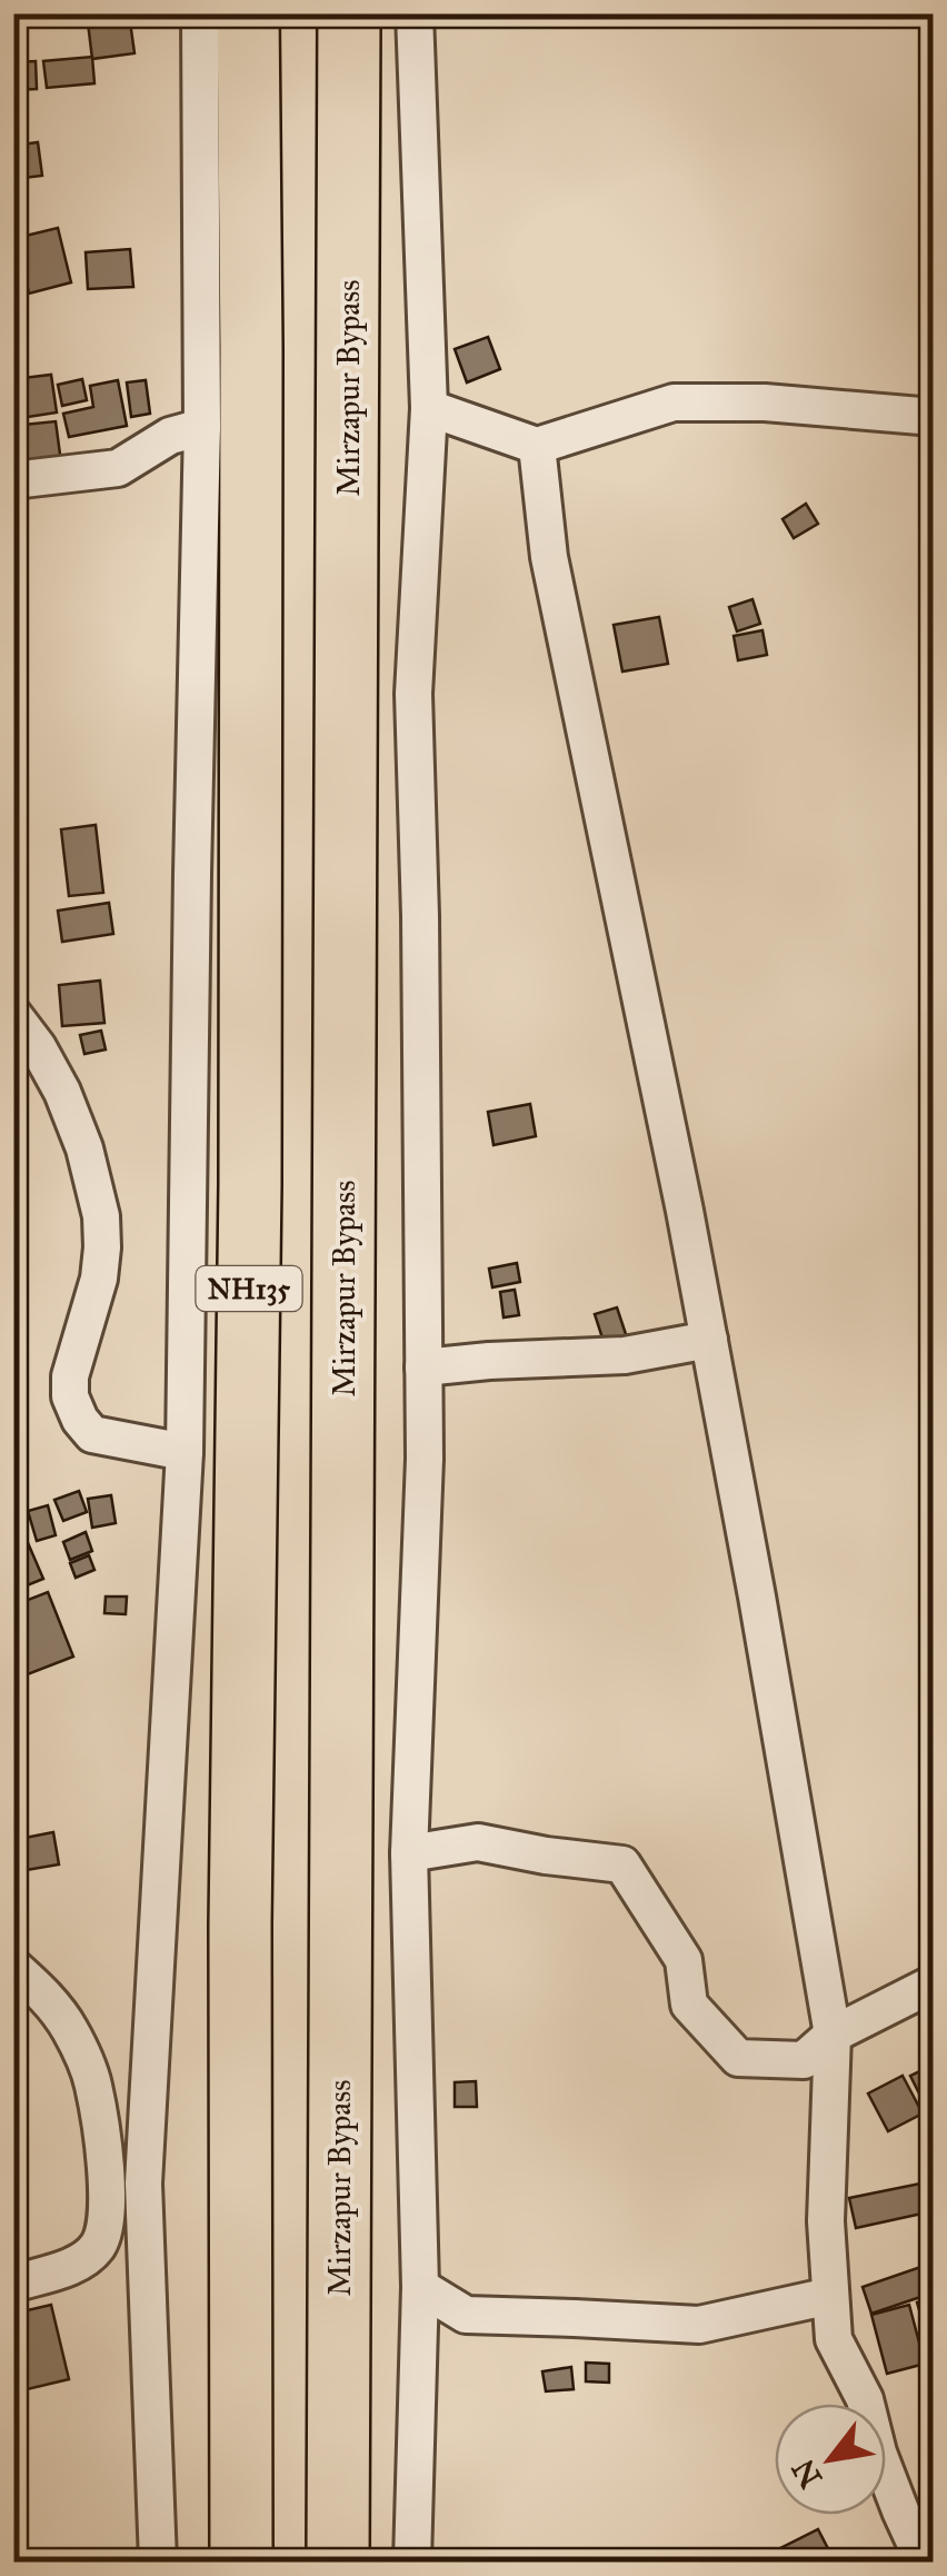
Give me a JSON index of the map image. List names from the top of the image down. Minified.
{"streets":{"highway":["Mirzapur Bypass","NH135"]},"north":"bottom left"}
